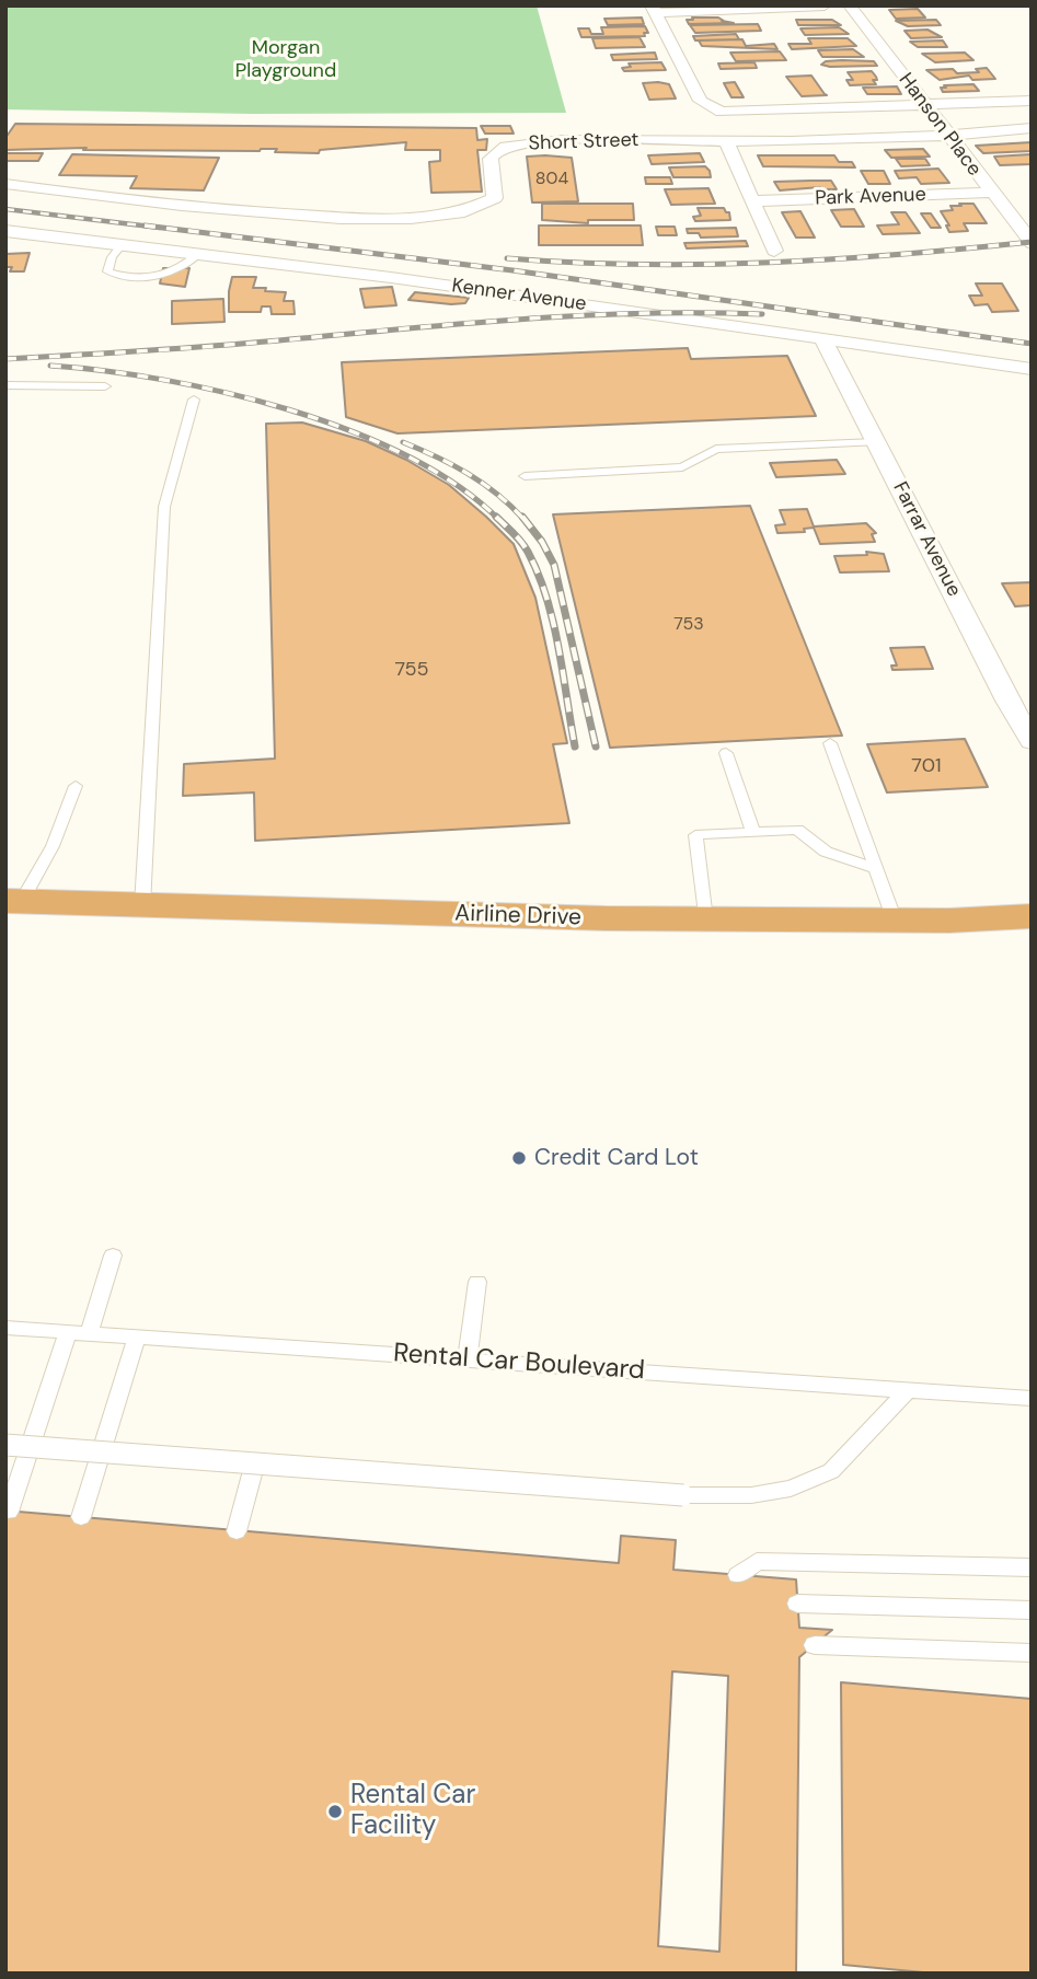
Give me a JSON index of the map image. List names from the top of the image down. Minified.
{"streets":{"highway":["Airline Drive"],"street":["Hanson Place","Short Street","Park Avenue","Kenner Avenue","Farrar Avenue"],"lane":["Rental Car Boulevard"]},"crossings":[["Hanson Place","Short Street"],["Hanson Place","Park Avenue"],["Kenner Avenue","Farrar Avenue"]],"parks":["Morgan Playground"],"places":["Credit Card Lot","Rental Car Facility"],"house_numbers":["804","753","755","701"]}
